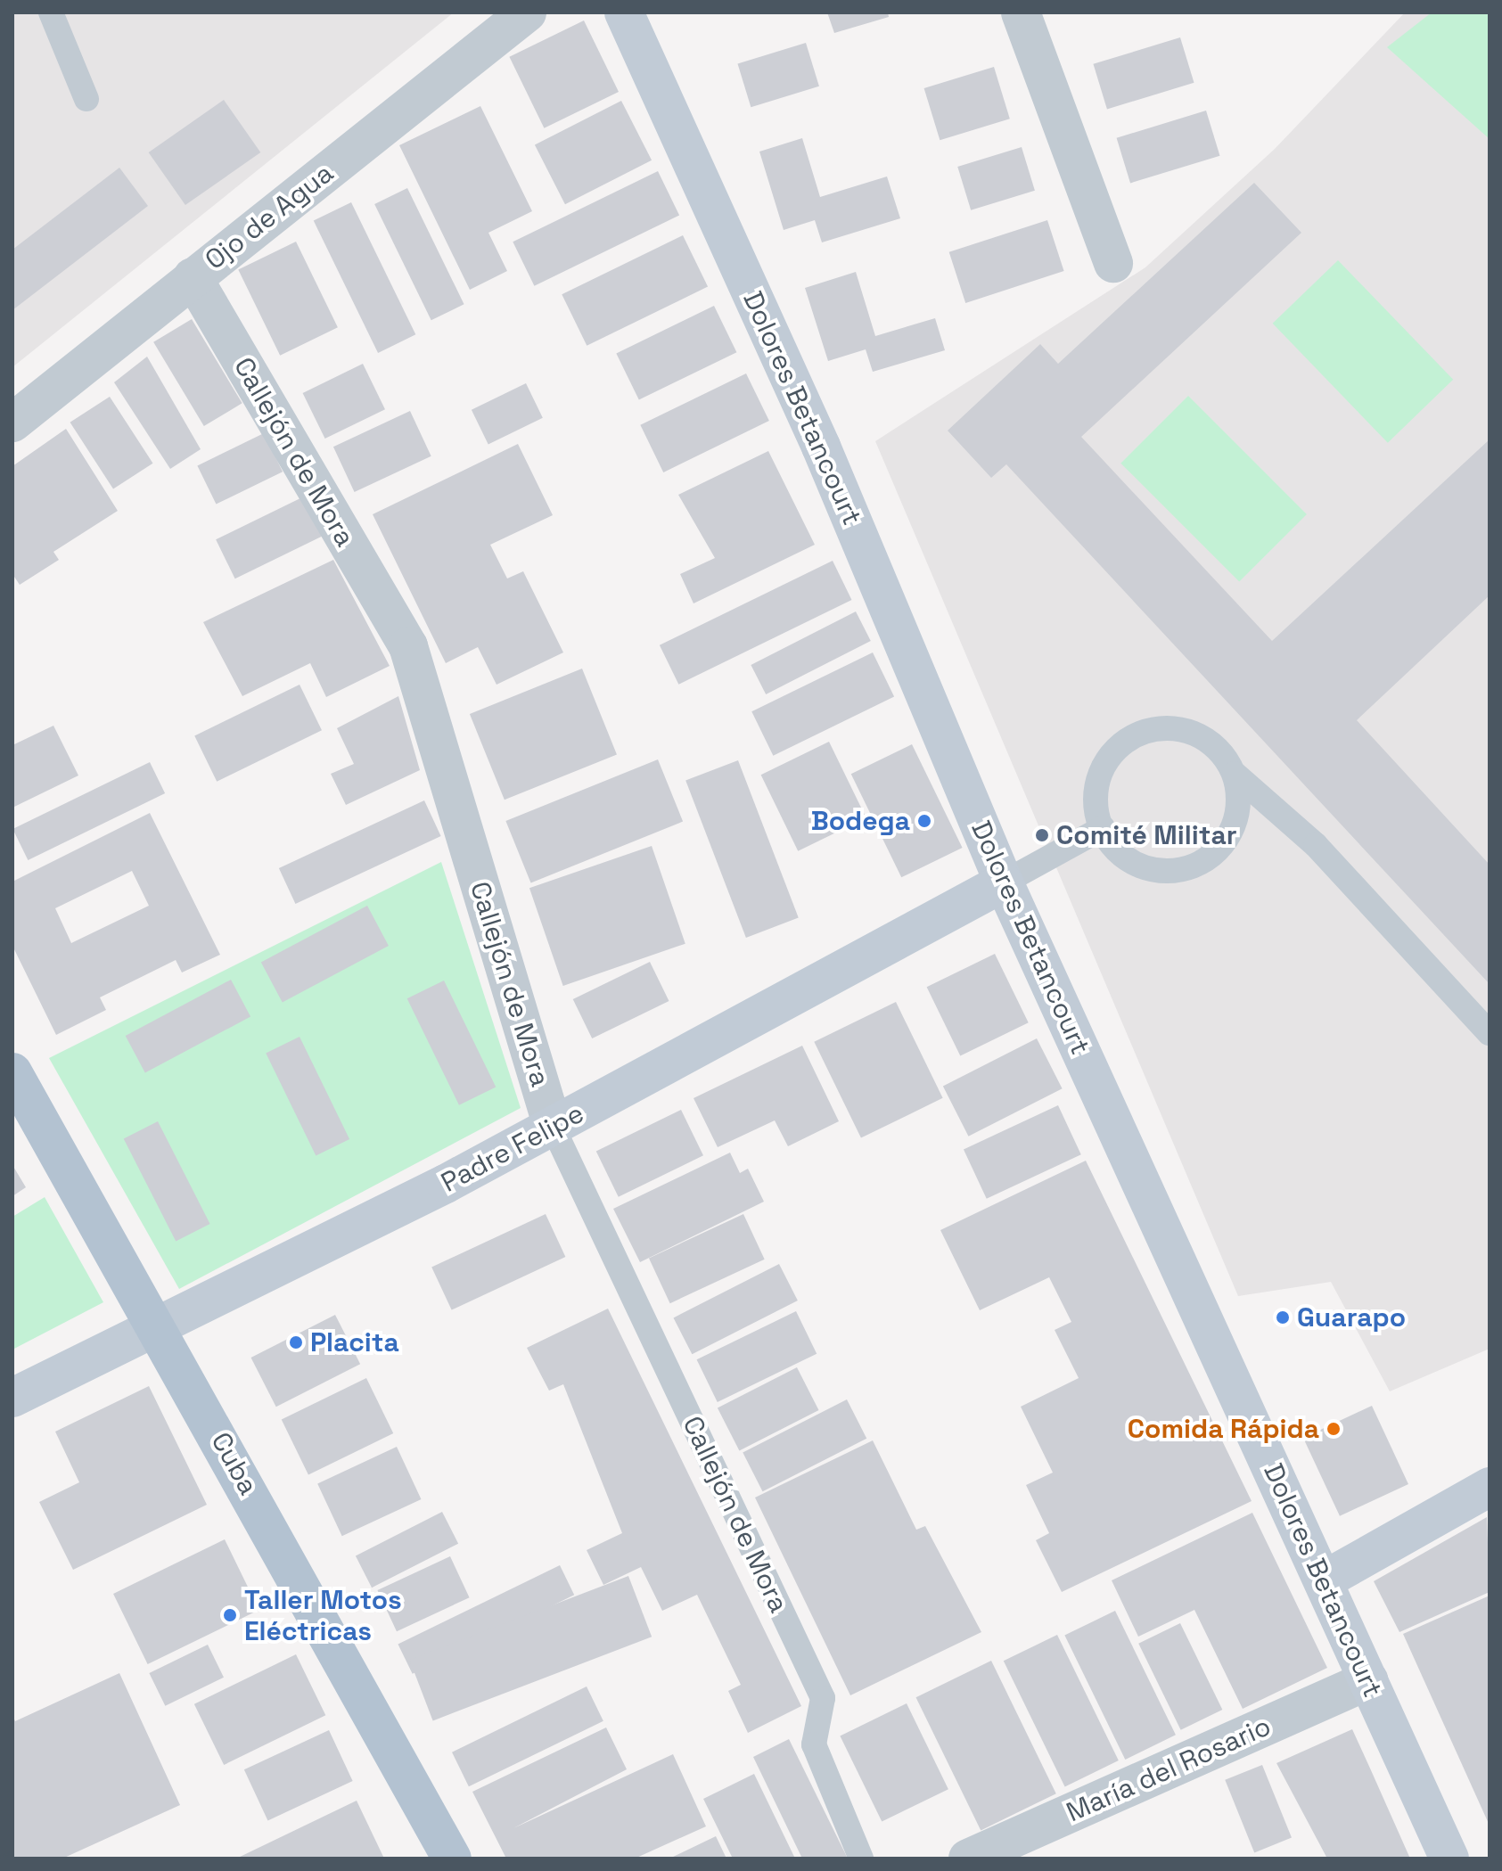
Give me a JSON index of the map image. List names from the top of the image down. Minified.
{"streets":{"main road":["Cuba"],"street":["Ojo de Agua","Dolores Betancourt","Callejón de Mora","Padre Felipe","María del Rosario"]},"crossings":[["Ojo de Agua","Callejón de Mora"],["Dolores Betancourt","Padre Felipe"],["Dolores Betancourt","María del Rosario"],["Callejón de Mora","Padre Felipe"],["Padre Felipe","Cuba"]],"places":["Bodega","Comité Militar","Guarapo","Placita","Comida Rápida","Taller Motos Eléctricas"]}
